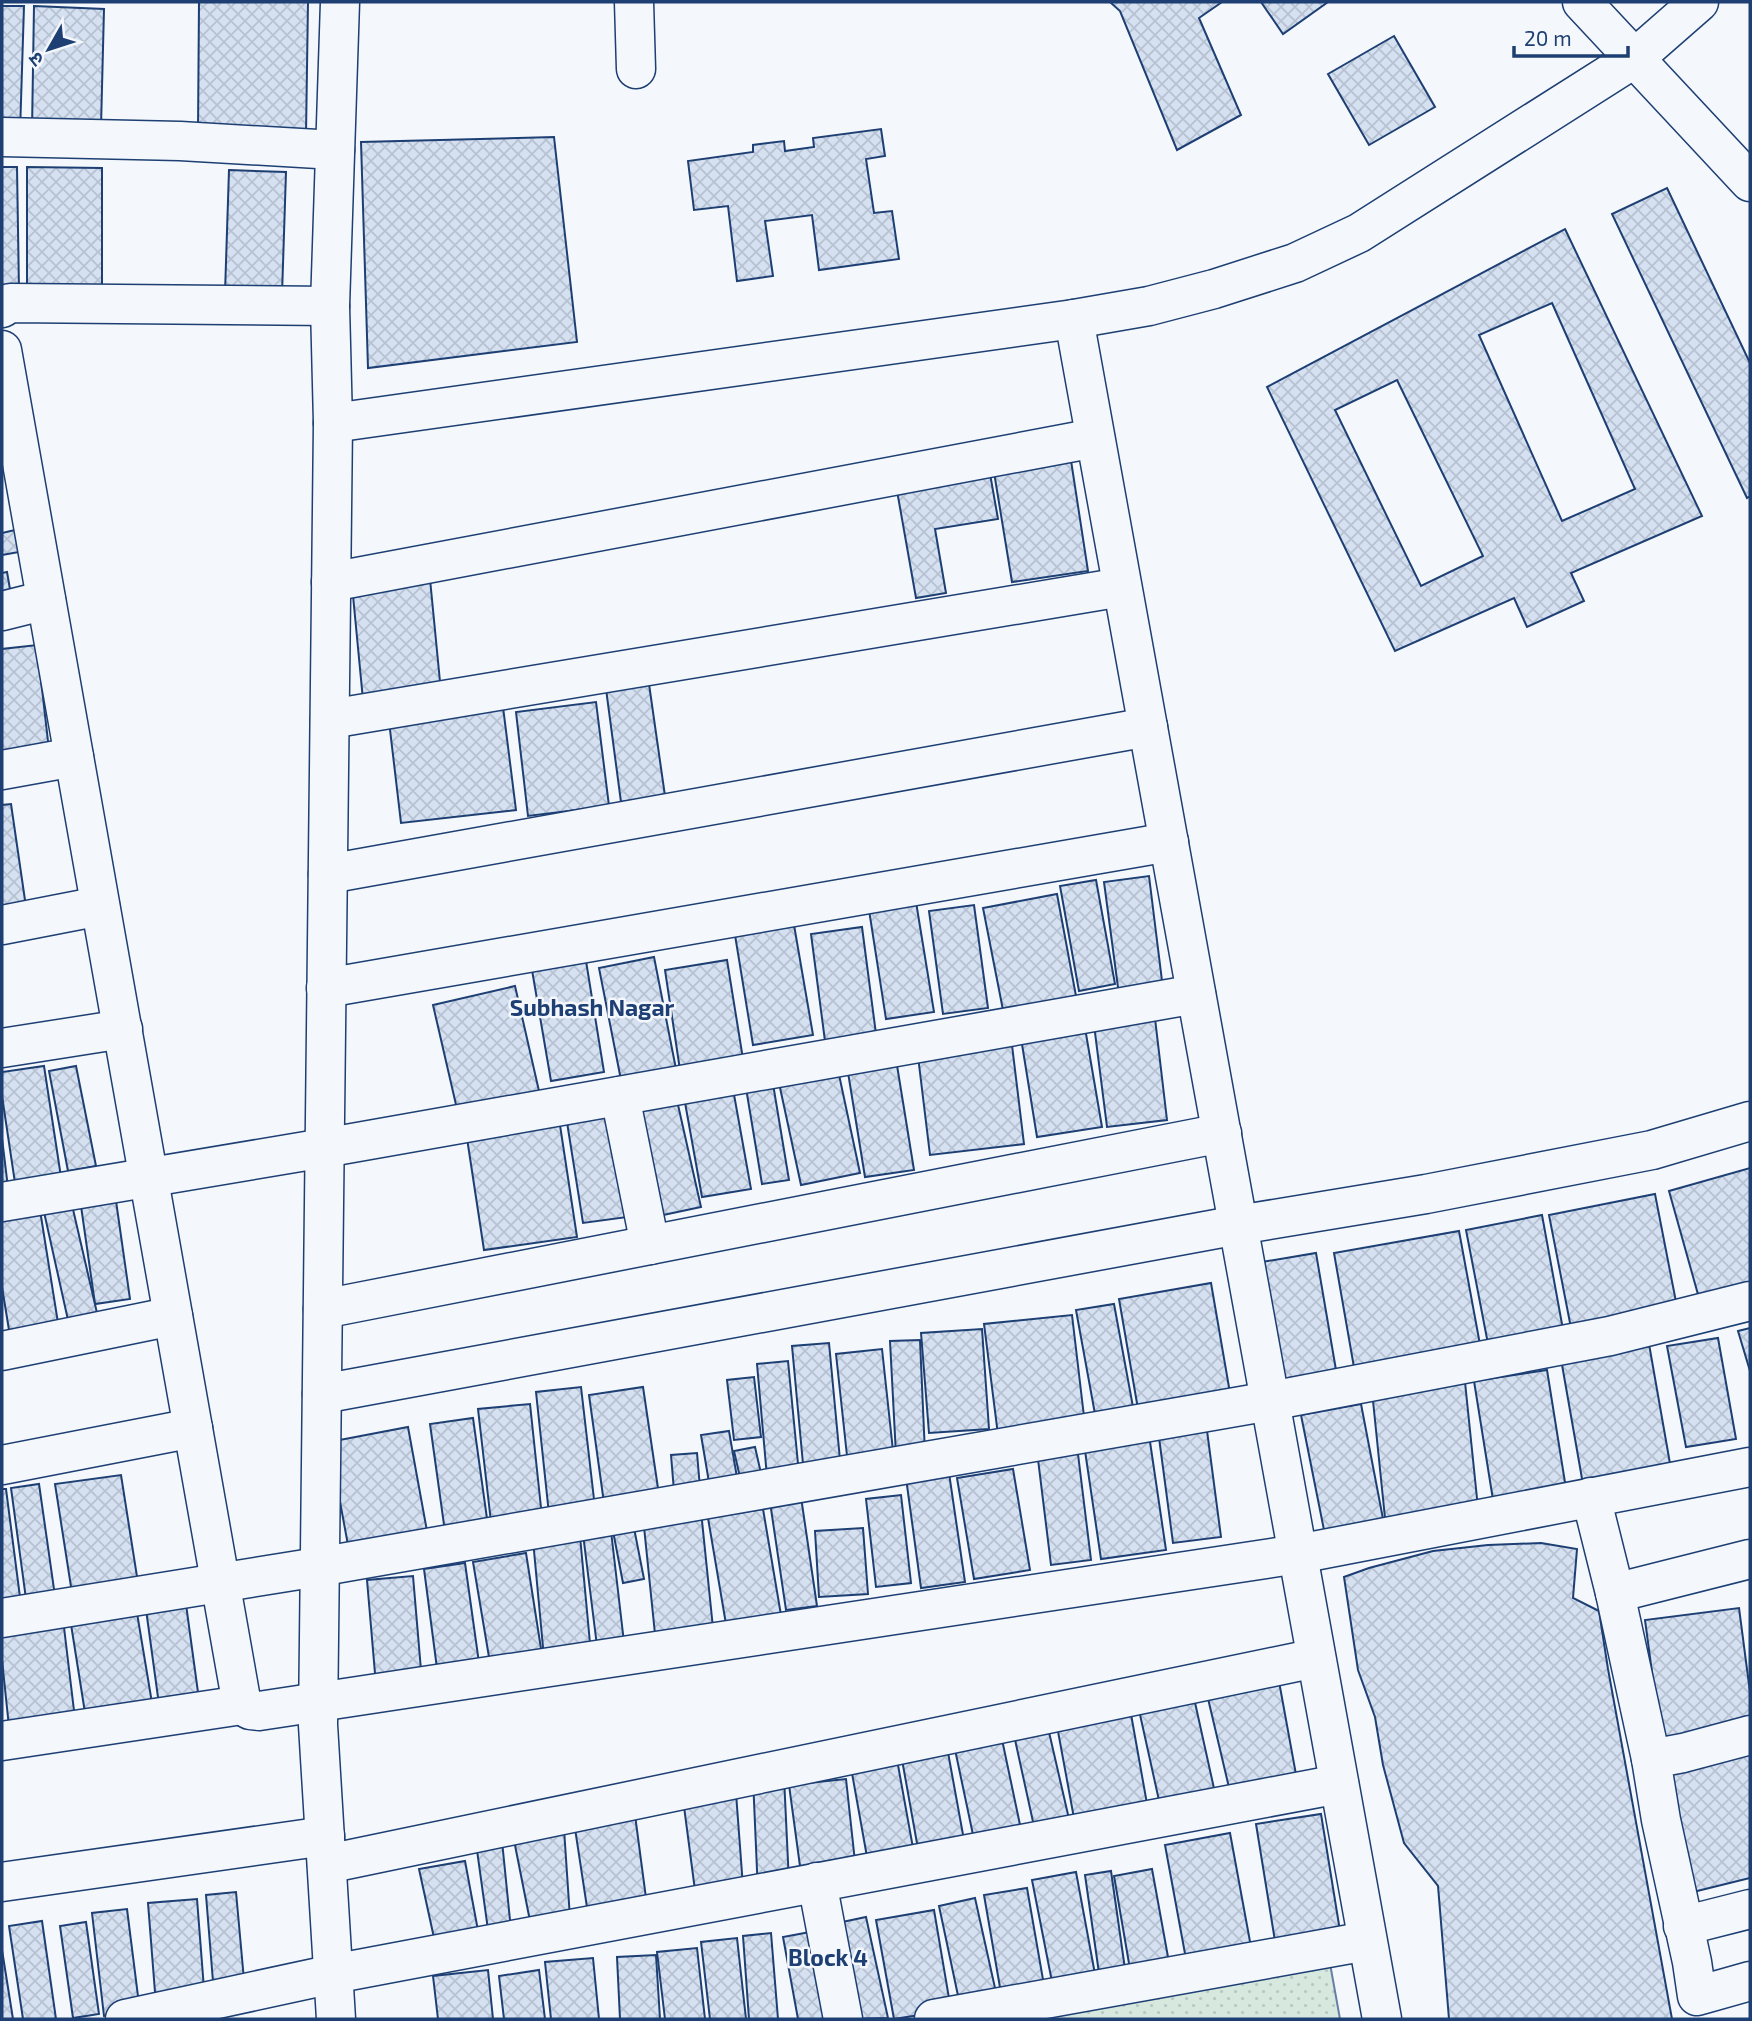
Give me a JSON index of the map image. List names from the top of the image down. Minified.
{"districts":["Subhash Nagar","Block 4"],"scale_bar":"20 m","north":"bottom left"}
